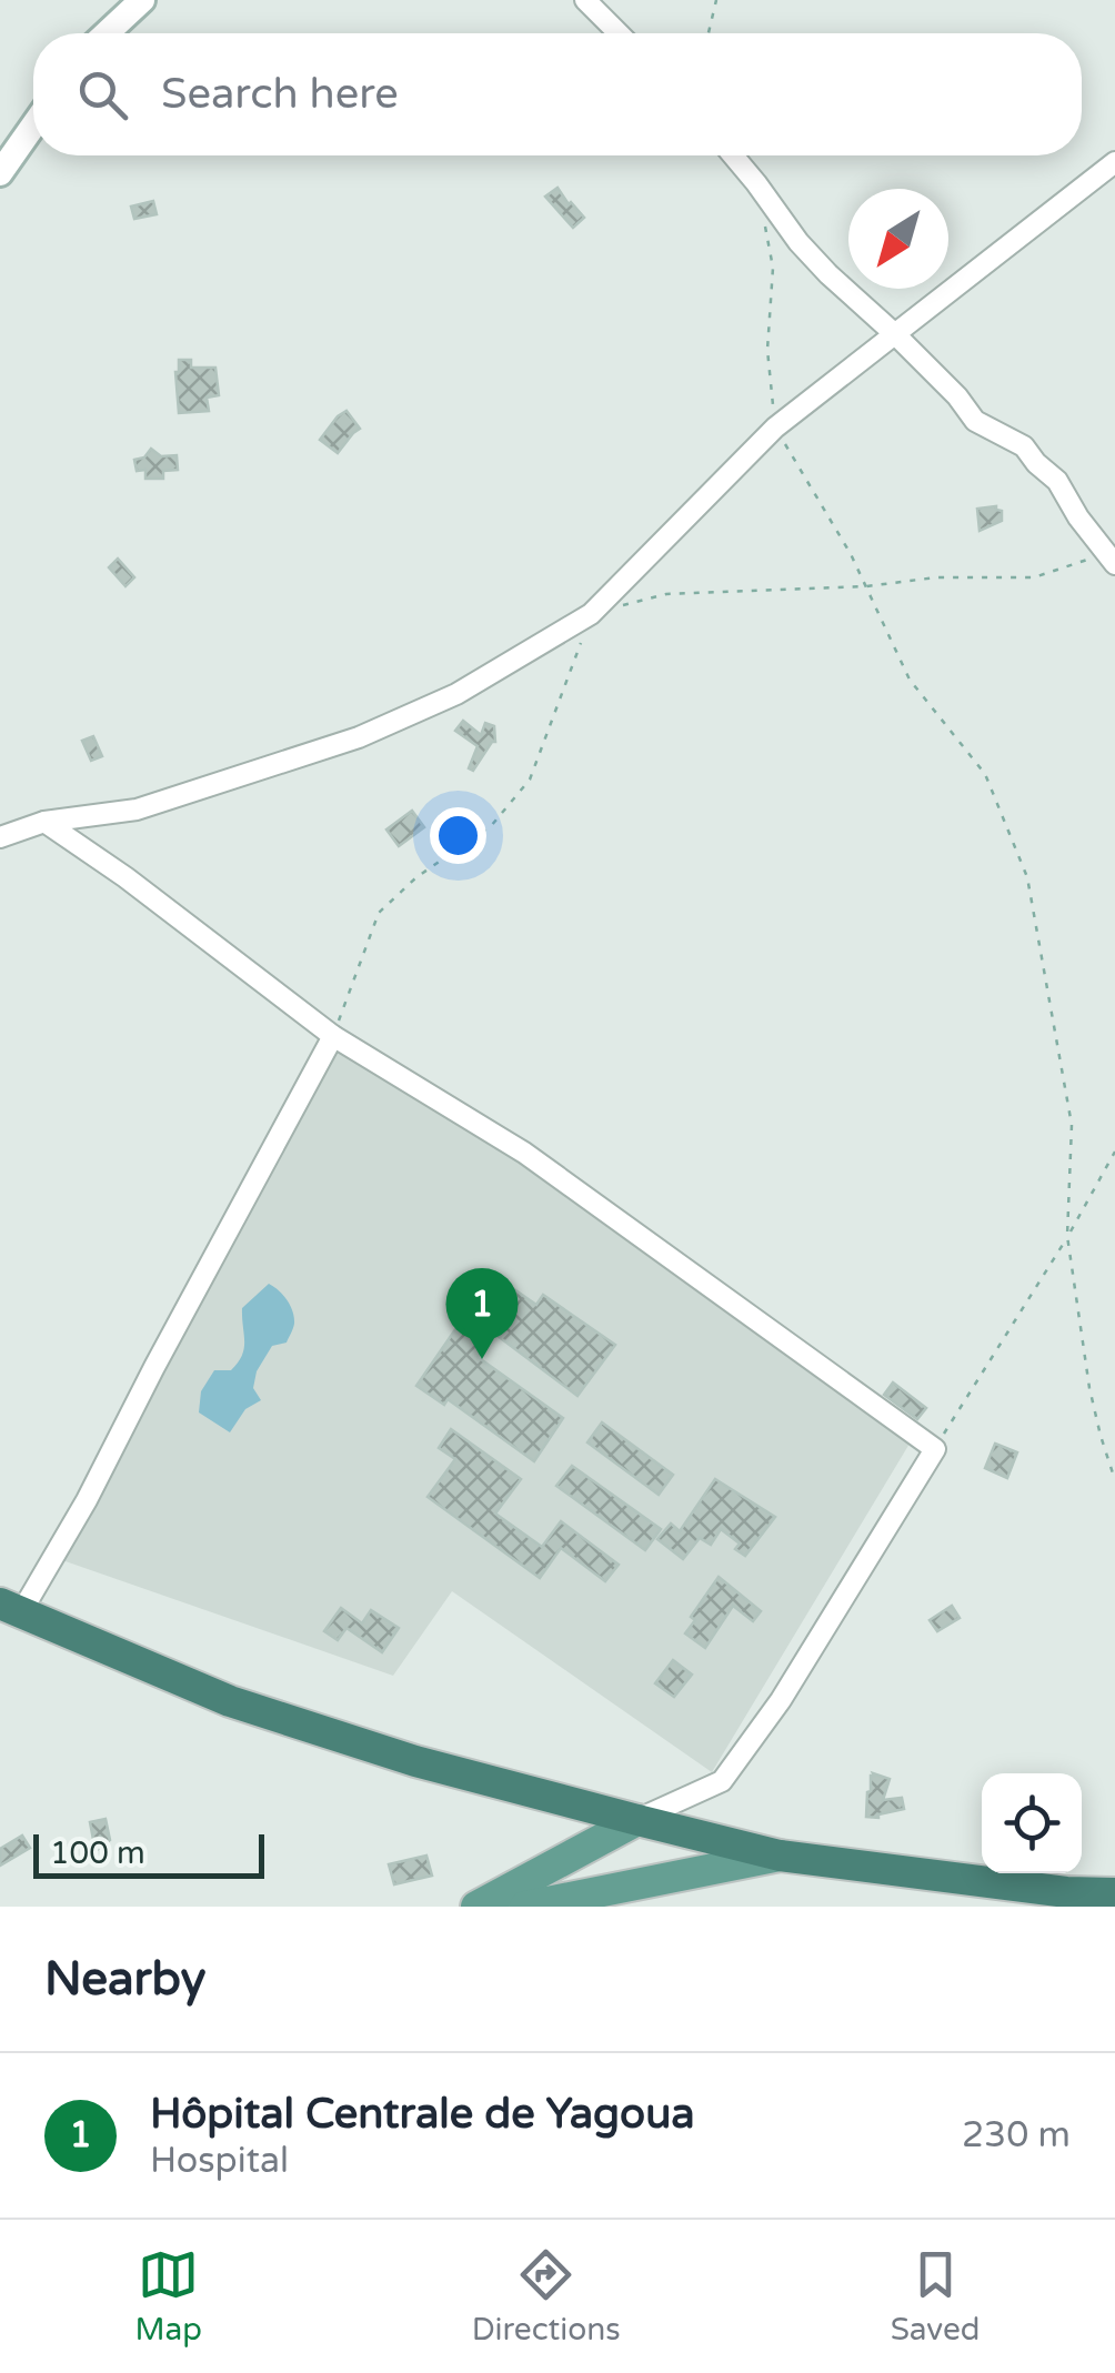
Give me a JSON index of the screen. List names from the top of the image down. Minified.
{"scale_bar":"100 m","north":"bottom left","page":{"search":"Search here","pins":"1","scale":"100 m","heading":"Nearby","list":[{"mark":"1","name":"Hôpital Centrale de Yagoua","note":"Hospital","value":"230 m"}],"nav":["Map","Directions","Saved"]}}
